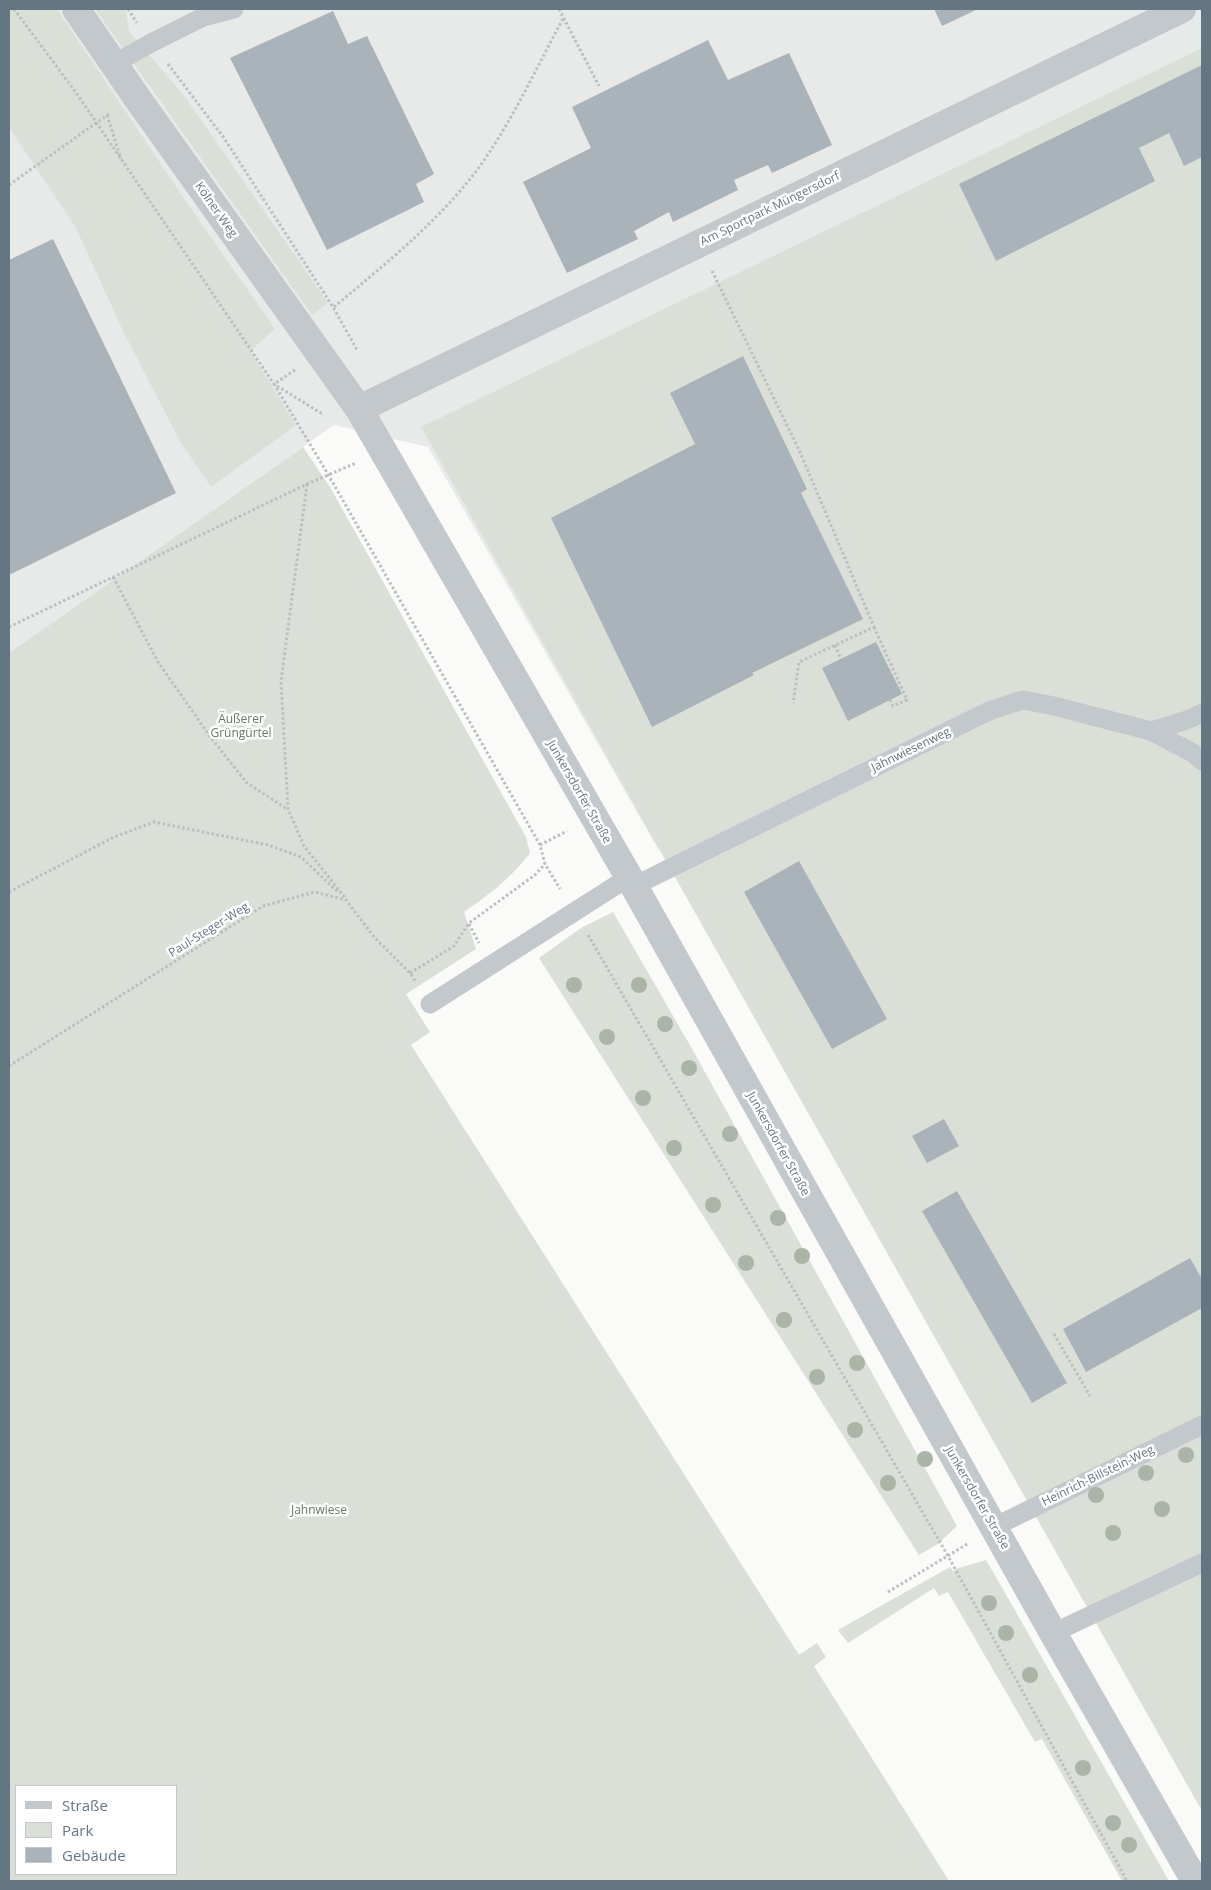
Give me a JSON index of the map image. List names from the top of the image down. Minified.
{"streets":{"street":["Am Sportpark Müngersdorf","Kölner Weg","Junkersdorfer Straße"],"lane":["Jahnwiesenweg","Heinrich-Billstein-Weg"],"path":["Paul-Steger-Weg"]},"crossings":[["Am Sportpark Müngersdorf","Kölner Weg"],["Am Sportpark Müngersdorf","Junkersdorfer Straße"],["Kölner Weg","Junkersdorfer Straße"],["Jahnwiesenweg","Junkersdorfer Straße"],["Junkersdorfer Straße","Heinrich-Billstein-Weg"]],"parks":["Äußerer Grüngürtel","Jahnwiese"],"legend":["Straße","Park","Gebäude"]}
